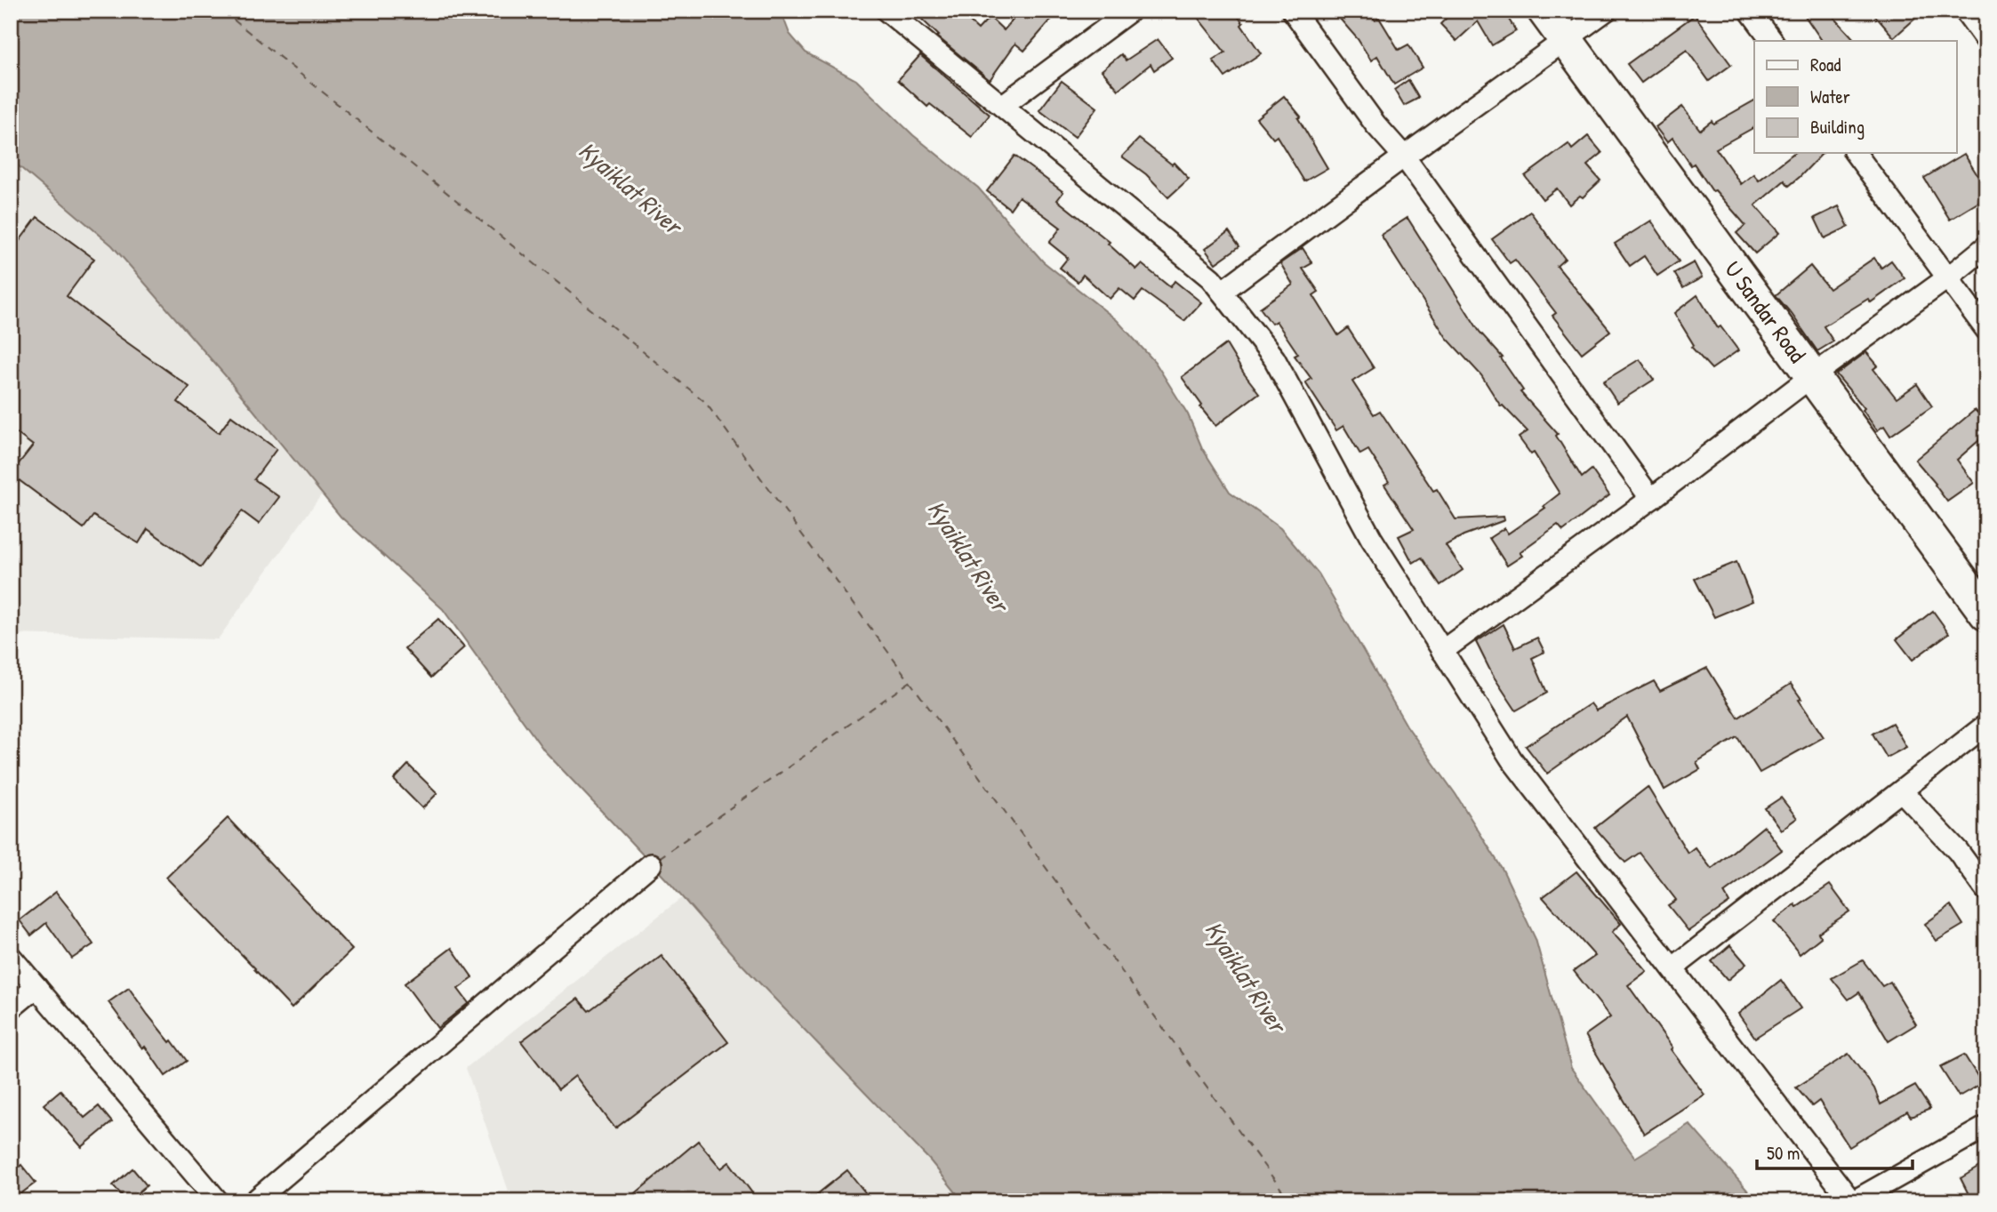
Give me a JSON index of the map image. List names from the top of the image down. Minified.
{"streets":{"main road":["U Sandar Road"]},"water":["Kyaiklat River"],"legend":["Road","Water","Building"],"scale_bar":"50 m"}
